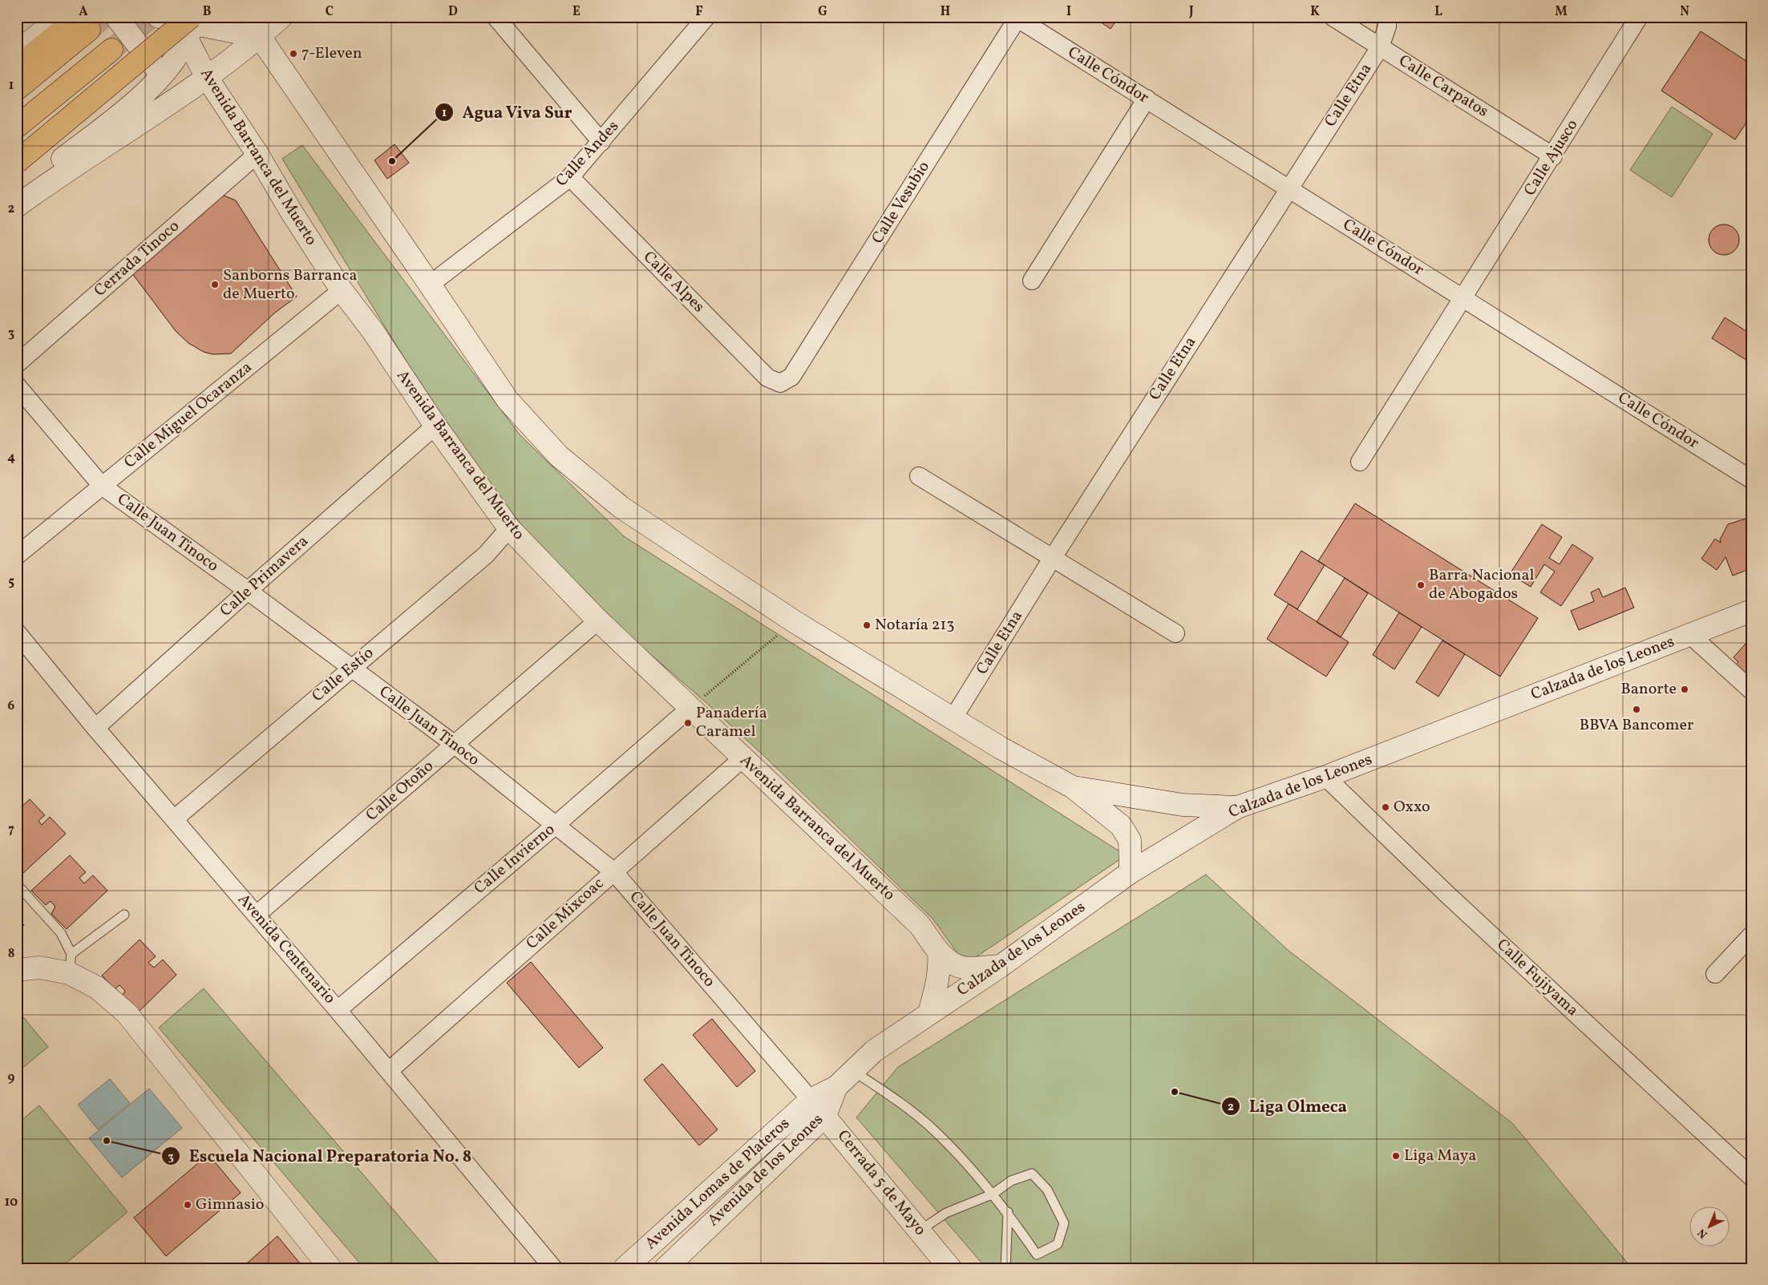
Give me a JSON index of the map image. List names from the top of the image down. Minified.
{"streets":{"main road":["Avenida Barranca del Muerto","Calzada de los Leones","Avenida de los Leones","Cerrada 5 de Mayo","Avenida Lomas de Plateros"],"street":["Calle Cóndor","Calle Carpatos","Calle Etna","Calle Andes","Calle Ajusco","Calle Vesubio","Cerrada Tinoco","Calle Alpes","Calle Miguel Ocaranza","Calle Juan Tinoco","Calle Primavera","Calle Estío","Calle Otoño","Calle Invierno","Calle Mixcoac","Avenida Centenario","Calle Fujiyama"]},"crossings":[["Calle Cóndor","Calle Etna"],["Calle Cóndor","Calle Ajusco"],["Calle Cóndor","Calle Vesubio"],["Calle Carpatos","Calle Etna"],["Calle Carpatos","Calle Ajusco"],["Calle Andes","Calle Alpes"],["Avenida Barranca del Muerto","Cerrada Tinoco"],["Avenida Barranca del Muerto","Calle Miguel Ocaranza"],["Avenida Barranca del Muerto","Calle Primavera"],["Avenida Barranca del Muerto","Calzada de los Leones"],["Avenida Barranca del Muerto","Calle Estío"],["Avenida Barranca del Muerto","Calle Otoño"],["Avenida Barranca del Muerto","Calle Invierno"],["Avenida Barranca del Muerto","Calle Mixcoac"],["Calle Vesubio","Calle Alpes"],["Calle Miguel Ocaranza","Calle Juan Tinoco"],["Calle Juan Tinoco","Calle Primavera"],["Calle Juan Tinoco","Calle Estío"],["Calle Juan Tinoco","Calle Otoño"],["Calle Juan Tinoco","Calle Invierno"],["Calle Juan Tinoco","Calle Mixcoac"],["Calle Juan Tinoco","Avenida de los Leones"],["Calle Juan Tinoco","Cerrada 5 de Mayo"],["Calle Juan Tinoco","Avenida Lomas de Plateros"],["Calle Primavera","Avenida Centenario"],["Calzada de los Leones","Calle Fujiyama"],["Calzada de los Leones","Avenida de los Leones"],["Calle Estío","Avenida Centenario"],["Calle Otoño","Avenida Centenario"],["Calle Invierno","Avenida Centenario"],["Calle Mixcoac","Avenida Centenario"],["Avenida de los Leones","Cerrada 5 de Mayo"],["Avenida de los Leones","Avenida Lomas de Plateros"],["Cerrada 5 de Mayo","Avenida Lomas de Plateros"]],"places":["7-Eleven","Agua Viva Sur","Sanborns Barranca de Muerto","Barra Nacional de Abogados","Notaría 213","Banorte","BBVA Bancomer","Panadería Caramel","Oxxo","Liga Olmeca","Escuela Nacional Preparatoria No. 8","Liga Maya","Gimnasio"],"north":"bottom left","grid":{"columns":["A","B","C","D","E","F","G","H","I","J","K","L","M","N"],"rows":["1","2","3","4","5","6","7","8","9","10"]}}
